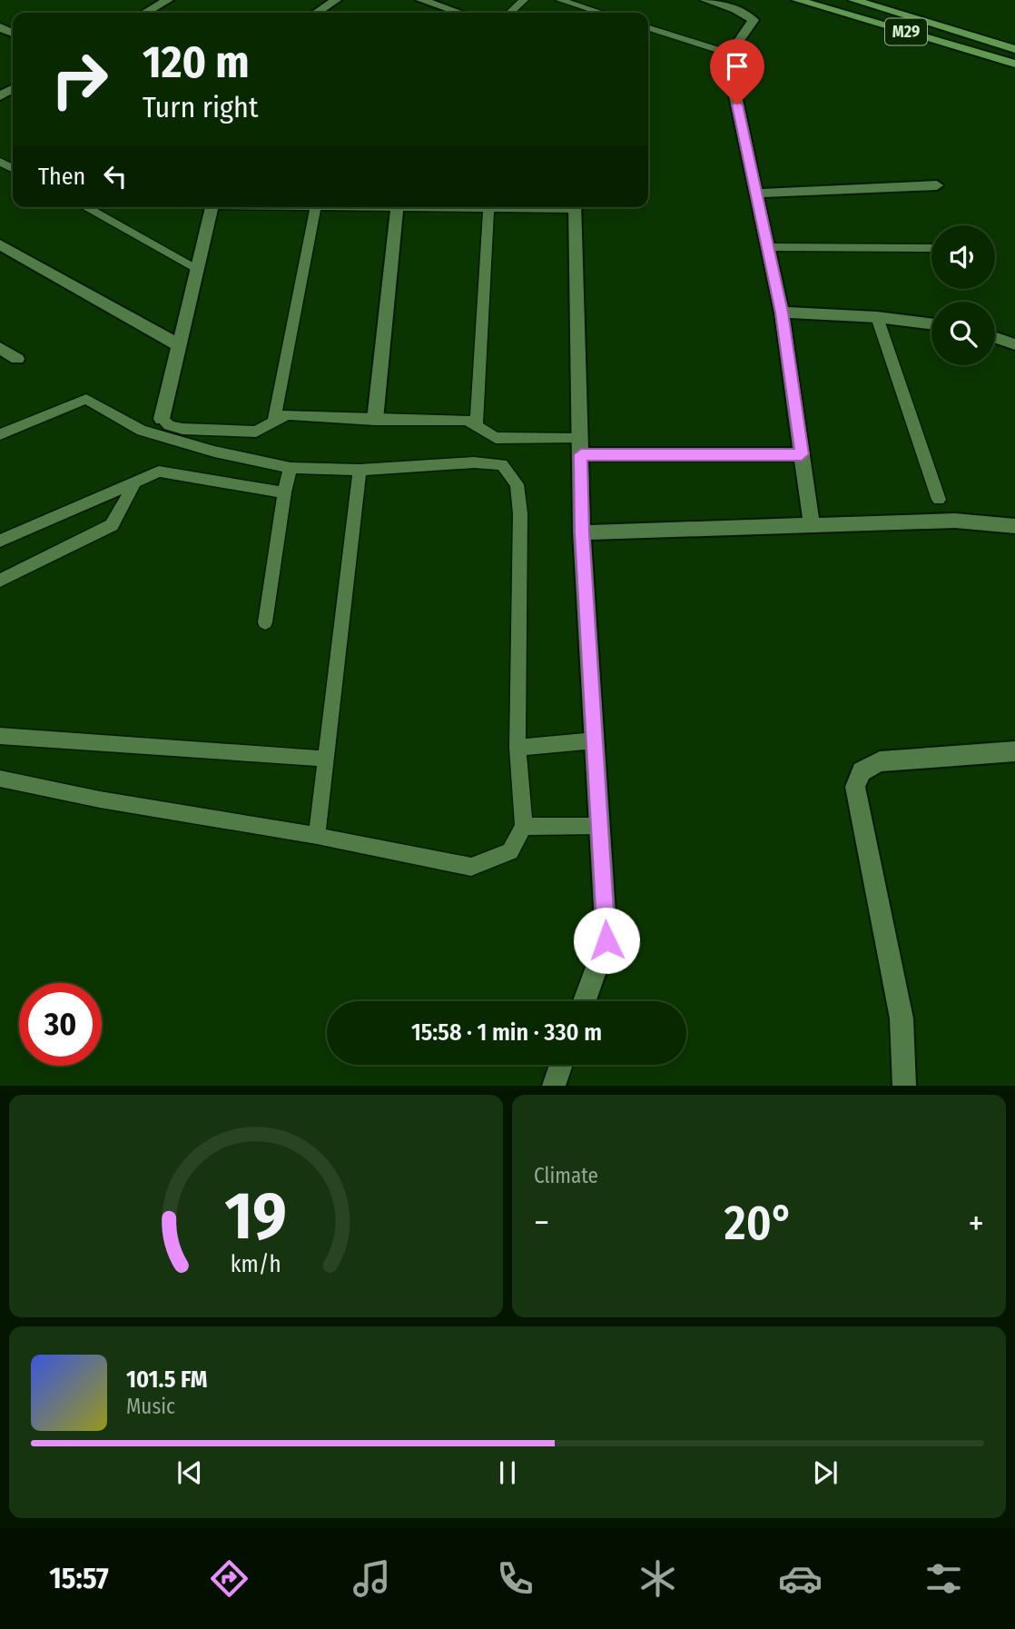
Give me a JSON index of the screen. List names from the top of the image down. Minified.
{"streets":{"main road":["M29"]},"page":{"turn":["120 m","Turn right"],"then":"Then","limit":"30","trip":"15:58 · 1 min · 330 m","tile":"Climate","heat":["−","20°","+"],"song":["101.5 FM","Music"],"tabs":"15:57","gauge":["19","km/h"]}}
